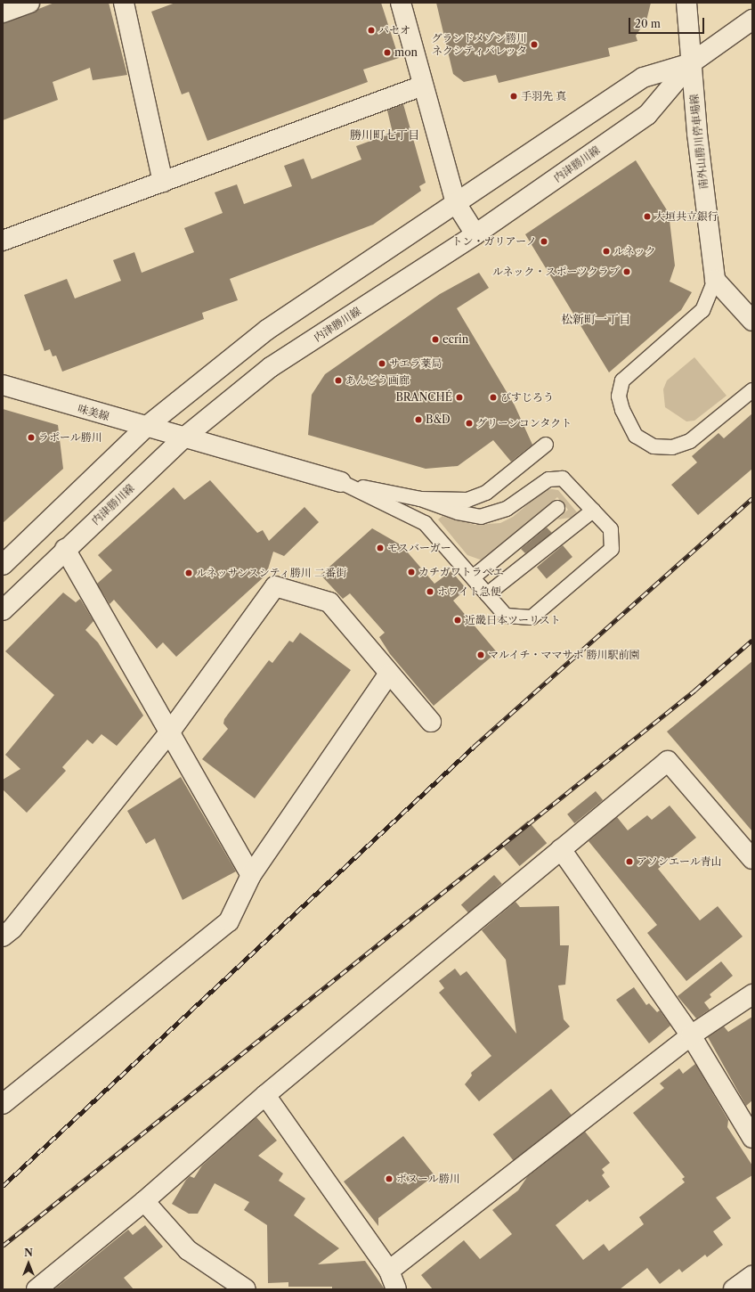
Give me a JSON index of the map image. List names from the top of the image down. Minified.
{"streets":{"street":["南外山勝川停車場線","内津勝川線","味美線"]},"crossings":[["南外山勝川停車場線","内津勝川線"],["内津勝川線","味美線"]],"districts":["勝川町七丁目","松新町一丁目"],"places":["パセオ","グランドメゾン勝川 ネクシティバレッタ","mon","手羽先 真","大垣共立銀行","トン・ガリアーノ","ルネック","ルネック・スポーツクラブ","ecrin","サエラ薬局","あんどう画廊","BRANCHÉ","びすじろう","B&D","グリーンコンタクト","ラポール勝川","モスバーガー","カチガワトラベエ","ルネッサンスシティ勝川 二番街","ホワイト急便","近畿日本ツーリスト","マルイチ・ママサポ 勝川駅前園","アソシエール青山","ボヌール勝川"],"scale_bar":"20 m","north":"top"}
